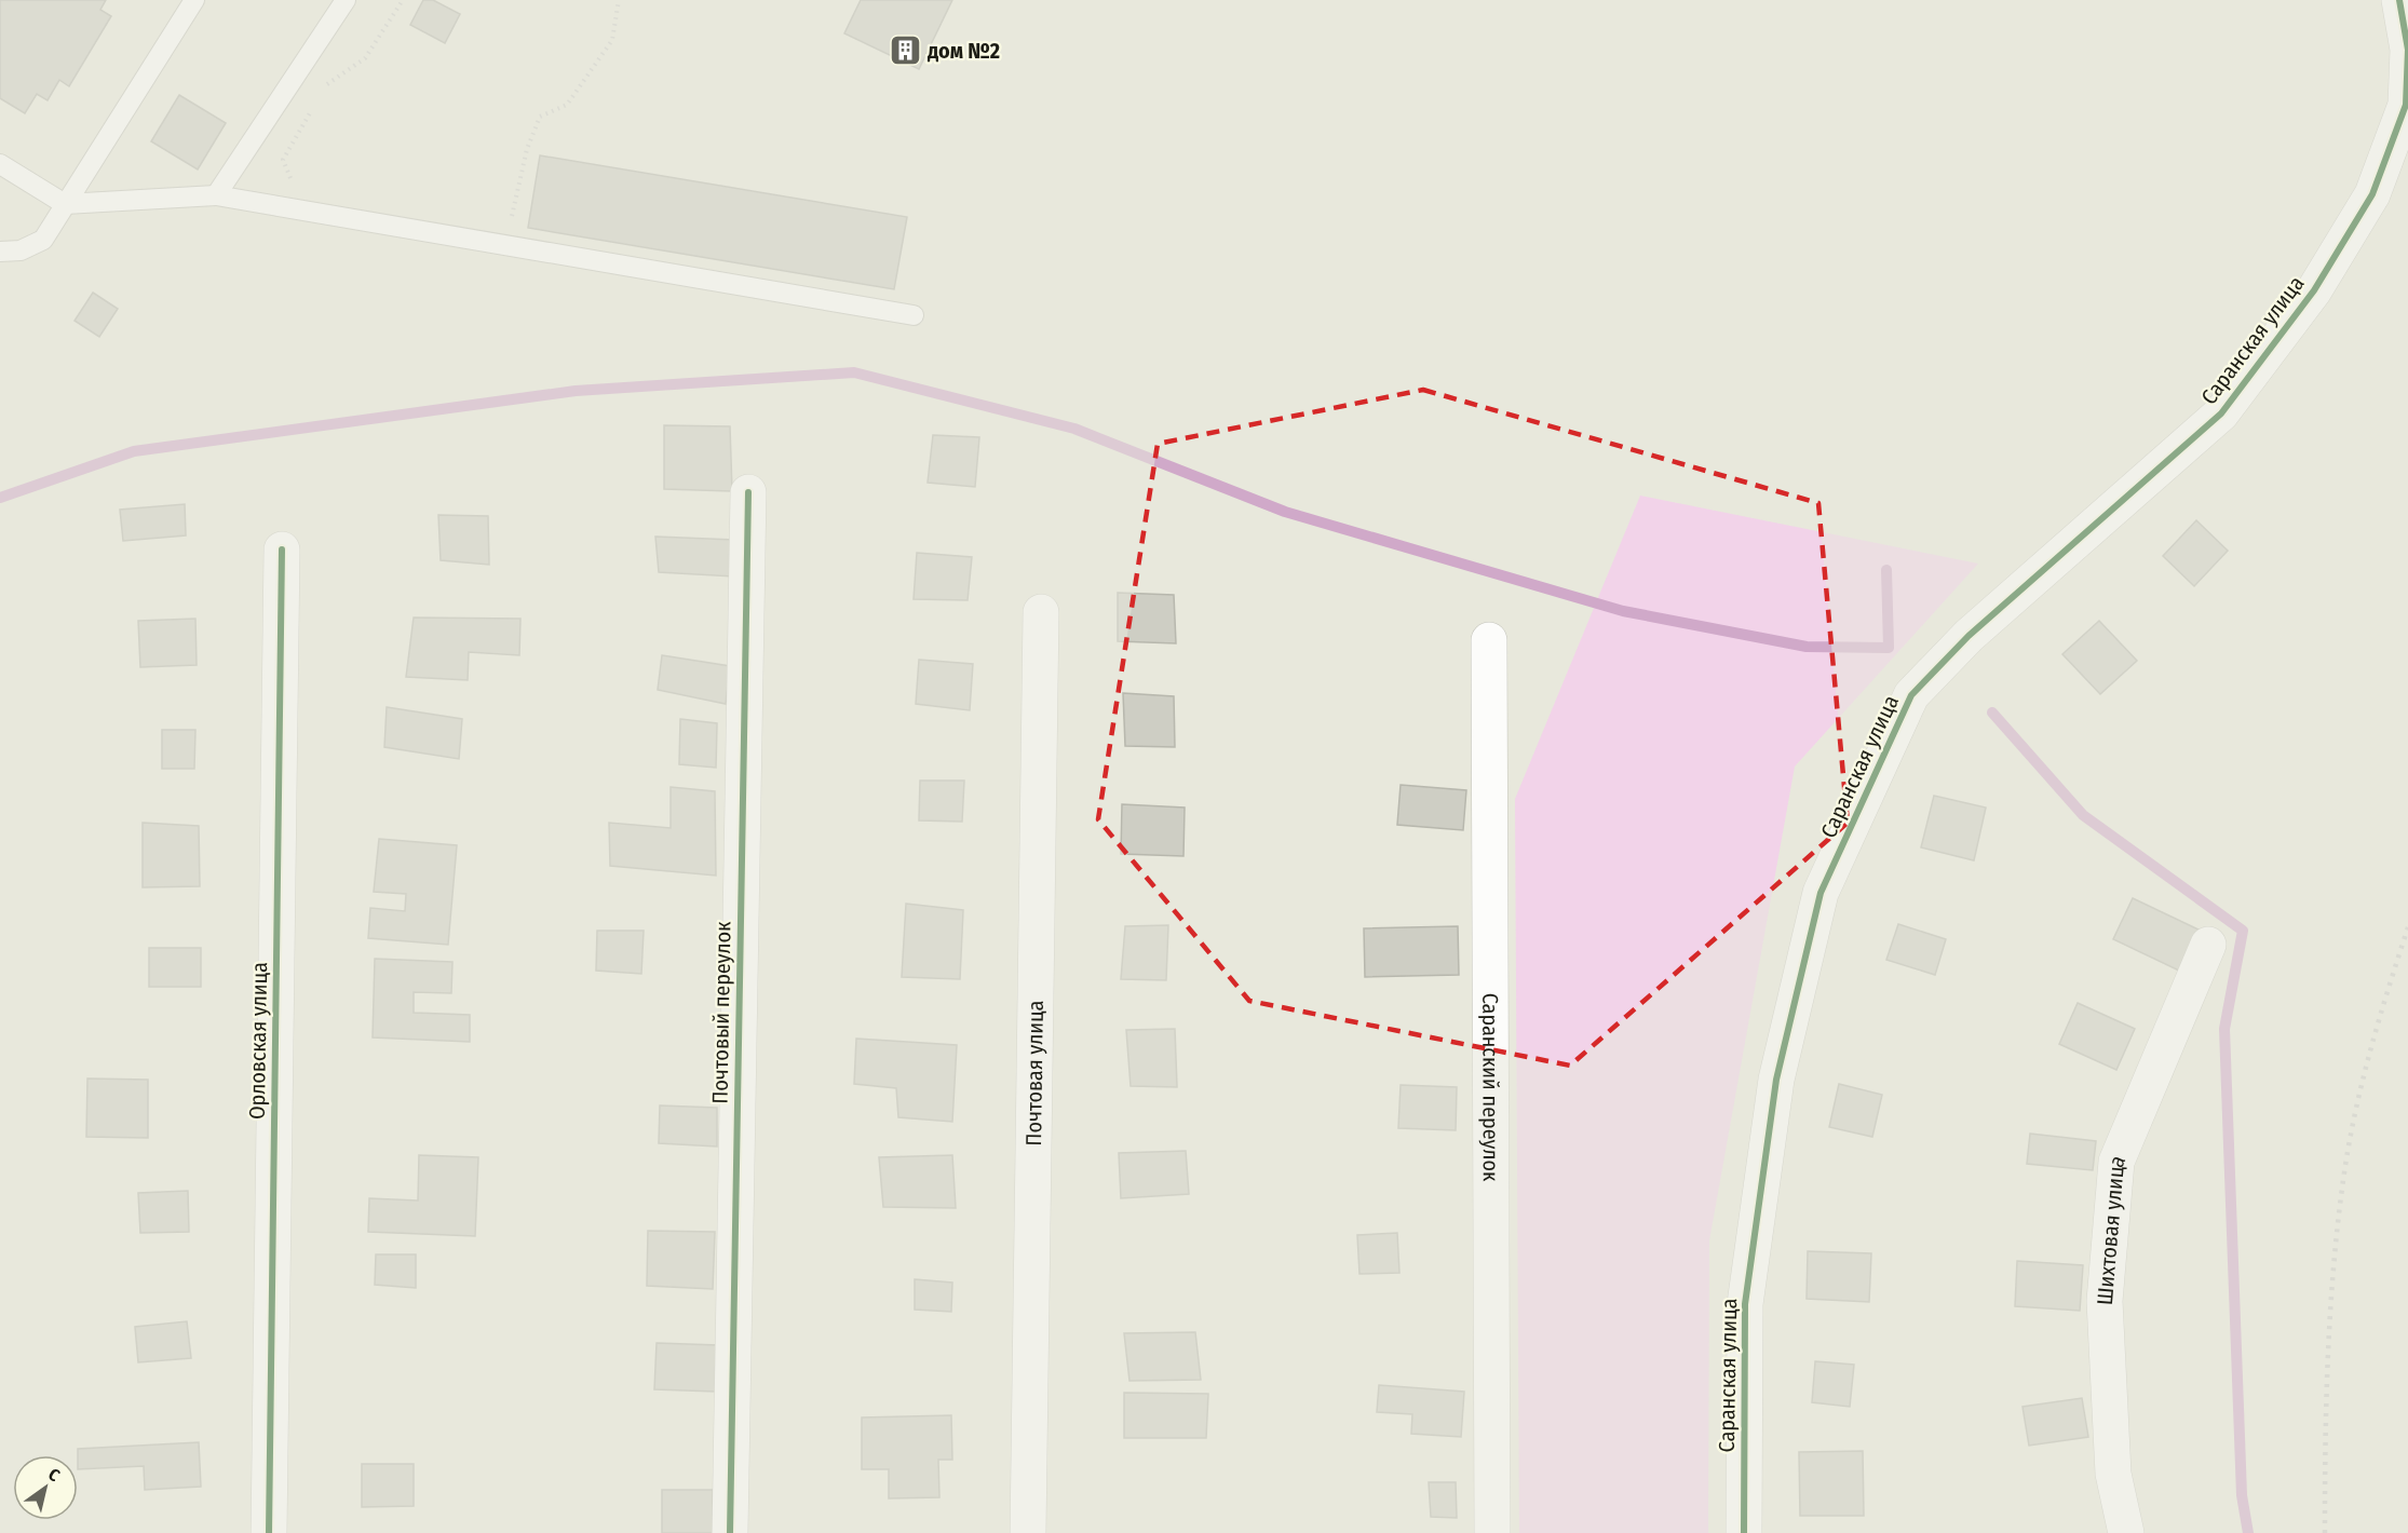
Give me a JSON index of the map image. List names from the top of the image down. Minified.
{"streets":{"street":["Саранская улица","Почтовый переулок","Орловская улица","Почтовая улица","Саранский переулок","Шихтовая улица"]},"places":{"building":["дом №2"]},"north":"top right"}
